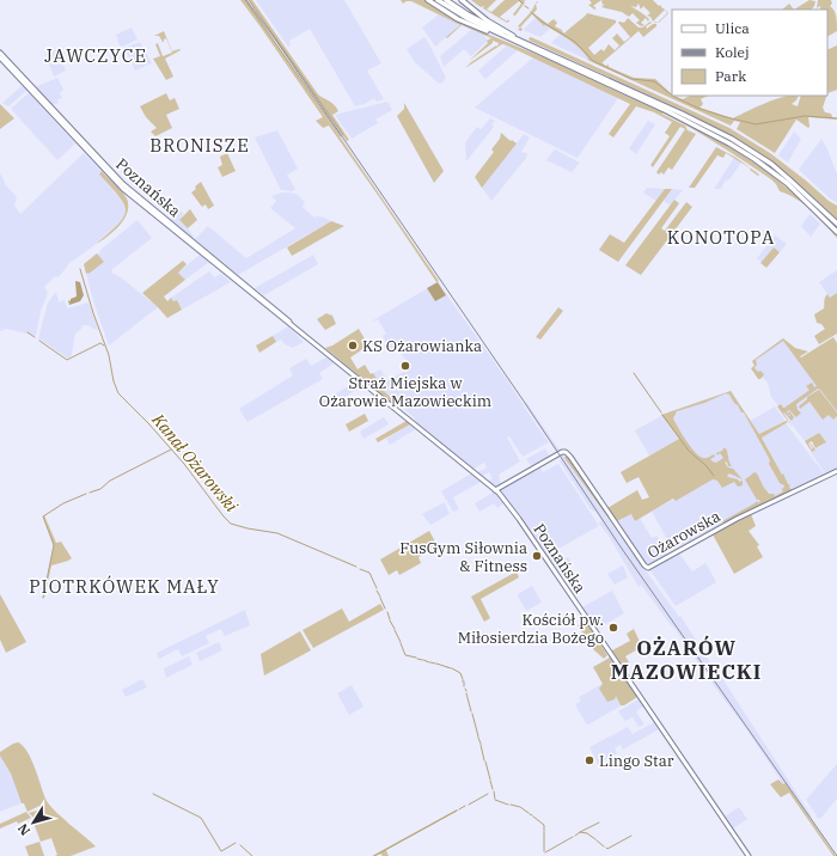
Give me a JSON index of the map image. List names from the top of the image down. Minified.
{"streets":{"main road":["Poznańska","Ożarowska"]},"crossings":[["Poznańska","Ożarowska"]],"districts":["JAWCZYCE","BRONISZE","KONOTOPA","PIOTRKÓWEK MAŁY","OŻARÓW MAZOWIECKI"],"water":["Kanał Ożarowski"],"places":["KS Ożarowianka","Straż Miejska w Ożarowie Mazowieckim","FusGym Siłownia & Fitness","Kościół pw. Miłosierdzia Bożego","Lingo Star"],"legend":["Ulica","Kolej","Park"],"north":"bottom left"}
